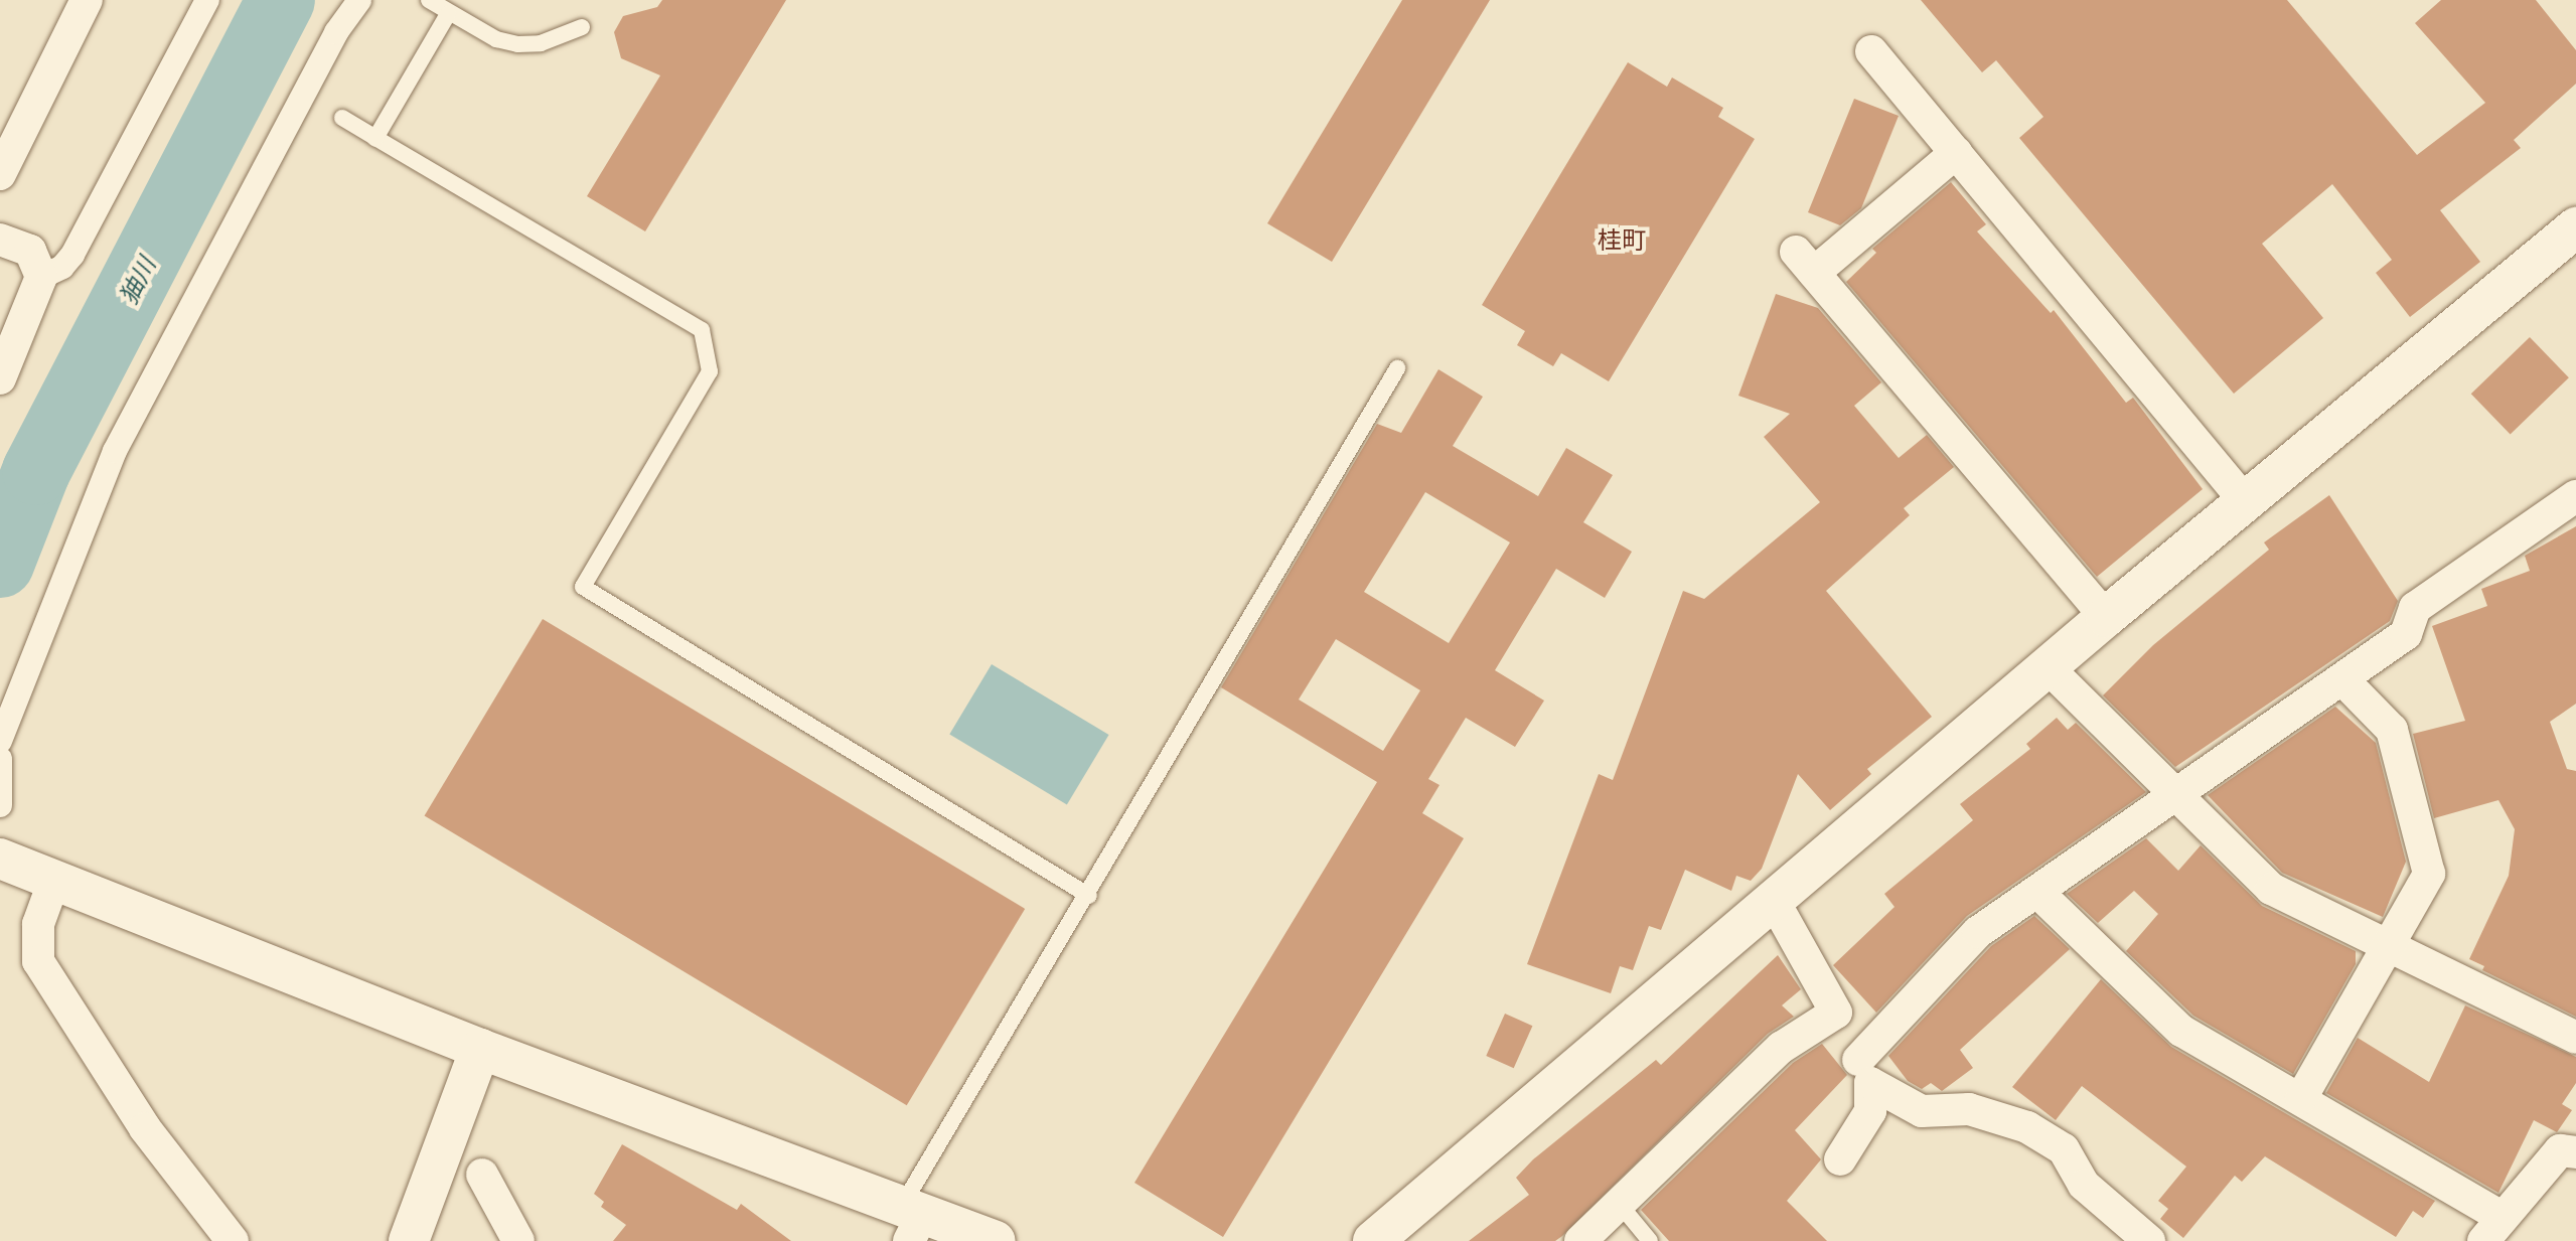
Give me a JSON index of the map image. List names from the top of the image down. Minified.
{"districts":["桂町"],"water":["㹨川"]}
